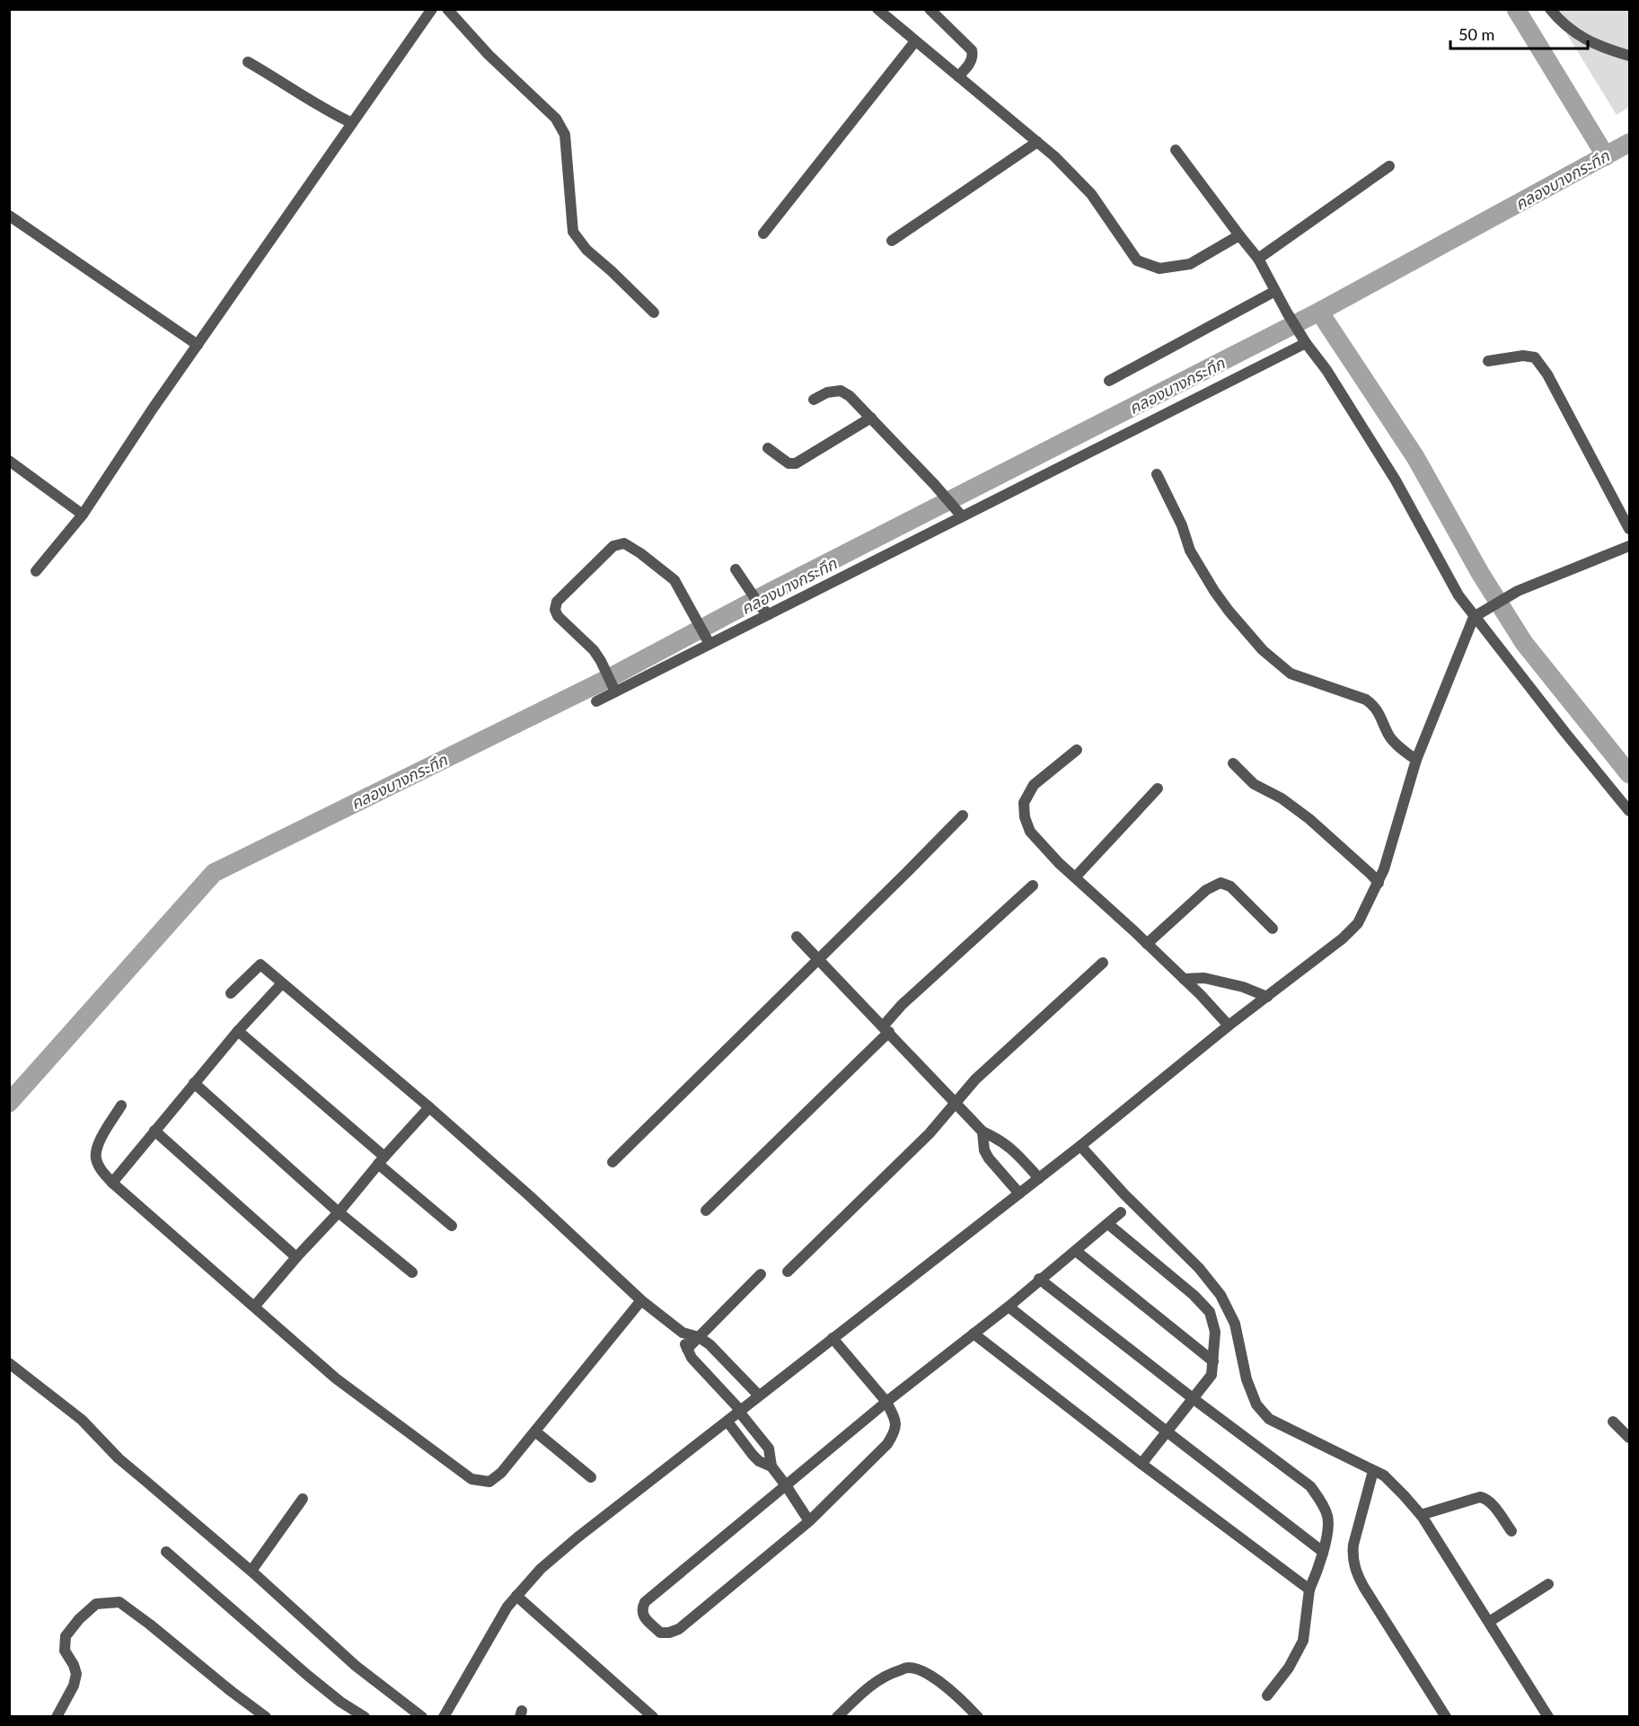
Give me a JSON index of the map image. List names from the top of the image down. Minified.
{"water":["คลองบางกระทึก"],"scale_bar":"50 m"}
